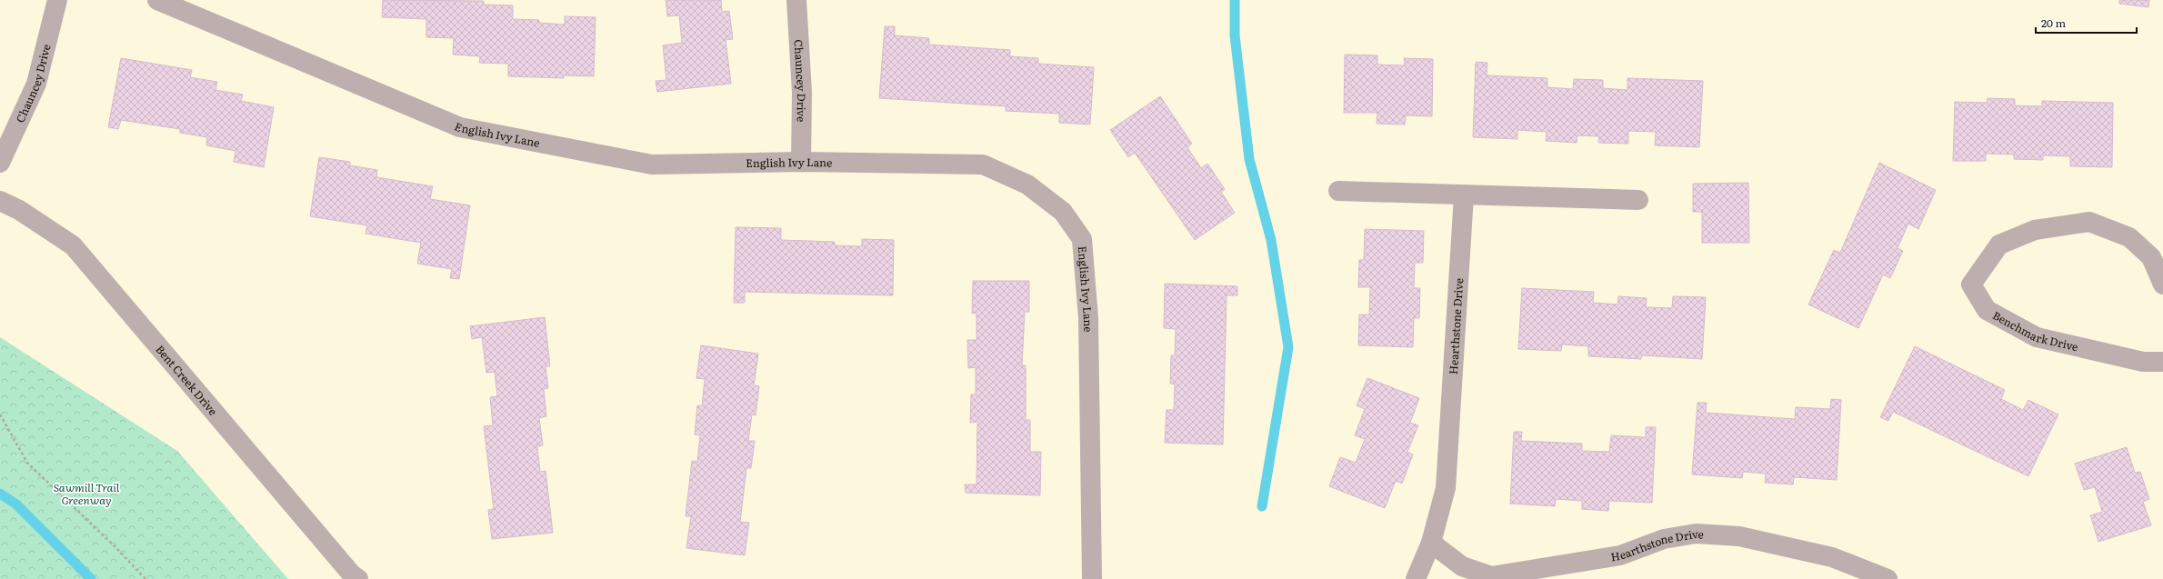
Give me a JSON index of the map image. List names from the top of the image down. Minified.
{"streets":{"street":["Chauncey Drive","English Ivy Lane","Hearthstone Drive","Benchmark Drive","Bent Creek Drive"]},"crossings":[["Chauncey Drive","English Ivy Lane"]],"parks":["Sawmill Trail Greenway"],"scale_bar":"20 m"}
